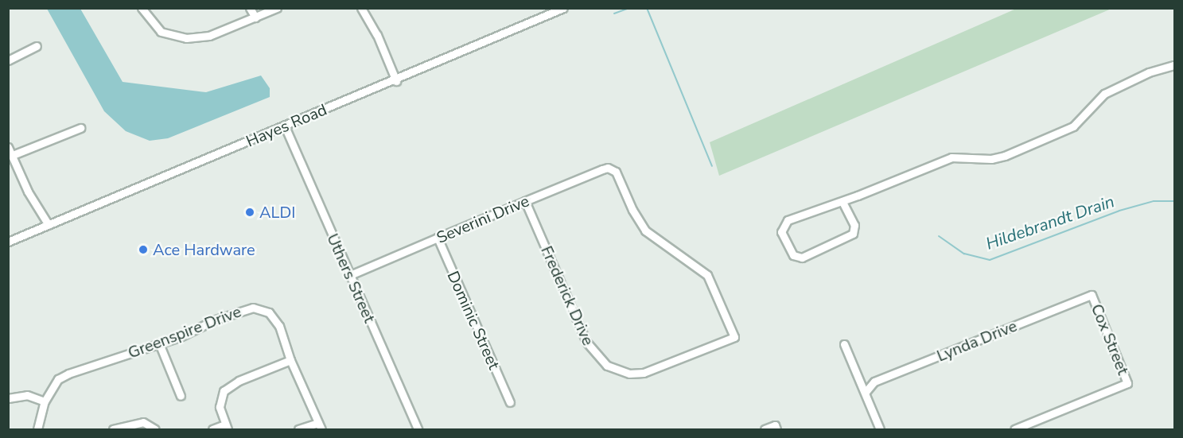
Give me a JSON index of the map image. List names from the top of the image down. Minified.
{"streets":{"street":["Hayes Road","Severini Drive","Uthers Street","Frederick Drive","Dominic Street","Greenspire Drive","Cox Street","Lynda Drive"]},"crossings":[["Hayes Road","Uthers Street"],["Severini Drive","Uthers Street"],["Severini Drive","Frederick Drive"],["Severini Drive","Dominic Street"],["Cox Street","Lynda Drive"]],"water":["Hildebrandt Drain"],"places":["ALDI","Ace Hardware"]}
